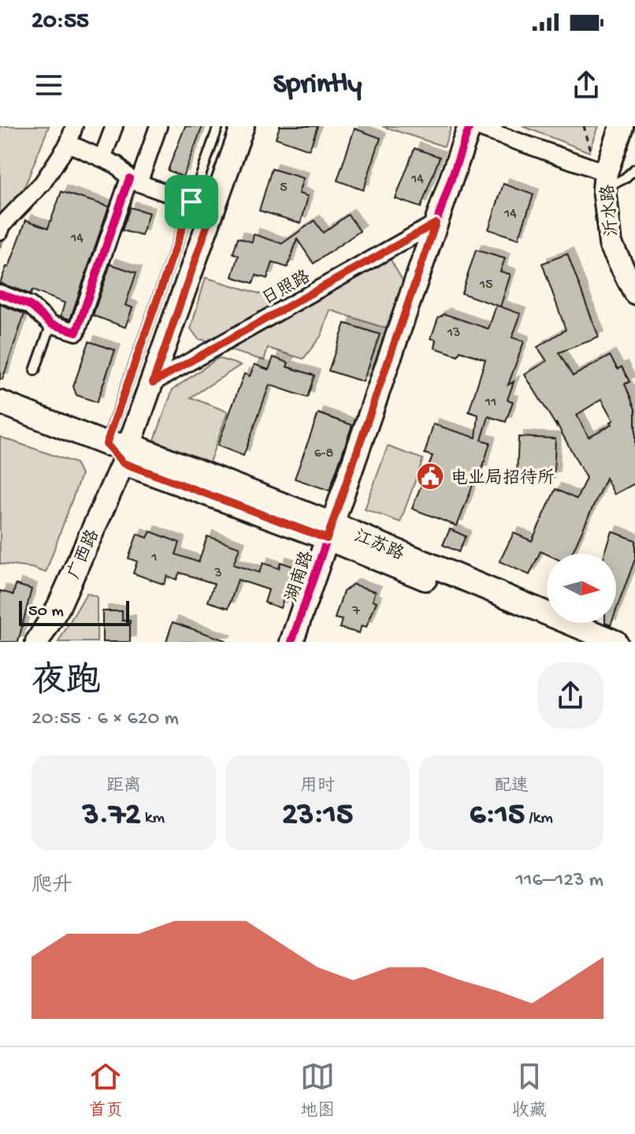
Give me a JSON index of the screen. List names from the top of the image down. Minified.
{"streets":{"main road":["沂水路","江苏路","广西路","湖南路"],"street":["日照路"]},"crossings":[["日照路","广西路"],["日照路","湖南路"],["江苏路","广西路"],["江苏路","湖南路"]],"places":{"public building":["电业局招待所"]},"house_numbers":["14","5","14","14","15","13","11","6-8","1","3","7"],"scale_bar":"50 m","north":"right","page":{"status":"20:55","header":"Sprintly","scale":"50 m","heading":["夜跑","20:55 · 6 × 620 m"],"stats":[["距离","3.72 km"],["用时","23:15"],["配速","6:15 /km"]],"chart":["爬升","116–123 m"],"tabs":["首页","地图","收藏"]}}
